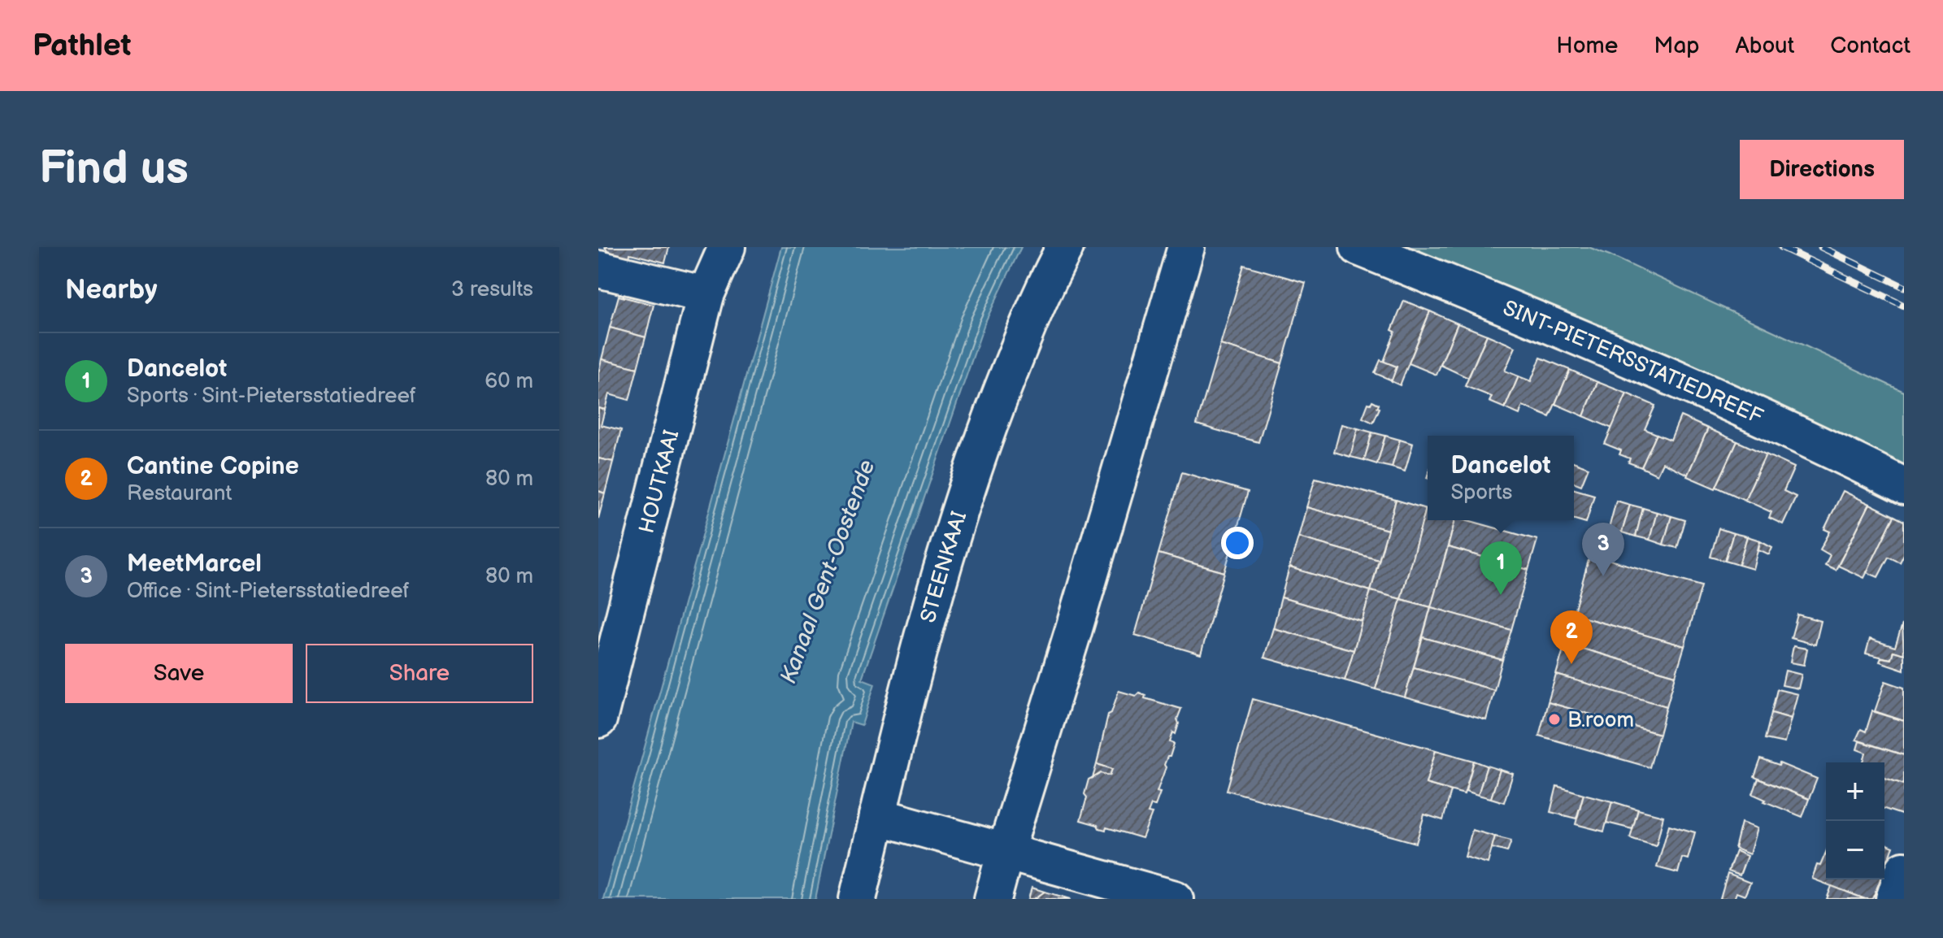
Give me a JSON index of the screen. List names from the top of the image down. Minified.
{"streets":{"street":["SINT-PIETERSSTATIEDREEF","HOUTKAAI","STEENKAAI"]},"water":["Kanaal Gent-Oostende"],"places":["B.room"],"page":{"header":"Pathlet","nav":["Home","Map","About","Contact"],"buttons":["Directions",["Save","Share"]],"title":"Find us","heading":["Nearby","3 results"],"list":[{"mark":"1","name":"Dancelot","note":"Sports · Sint-Pietersstatiedreef","value":"60 m"},{"mark":"2","name":"Cantine Copine","note":"Restaurant","value":"80 m"},{"mark":"3","name":"MeetMarcel","note":"Office · Sint-Pietersstatiedreef","value":"80 m"}],"popup":["Dancelot","Sports"],"pins":["3","1","2"],"map_buttons":["+","−"]}}
